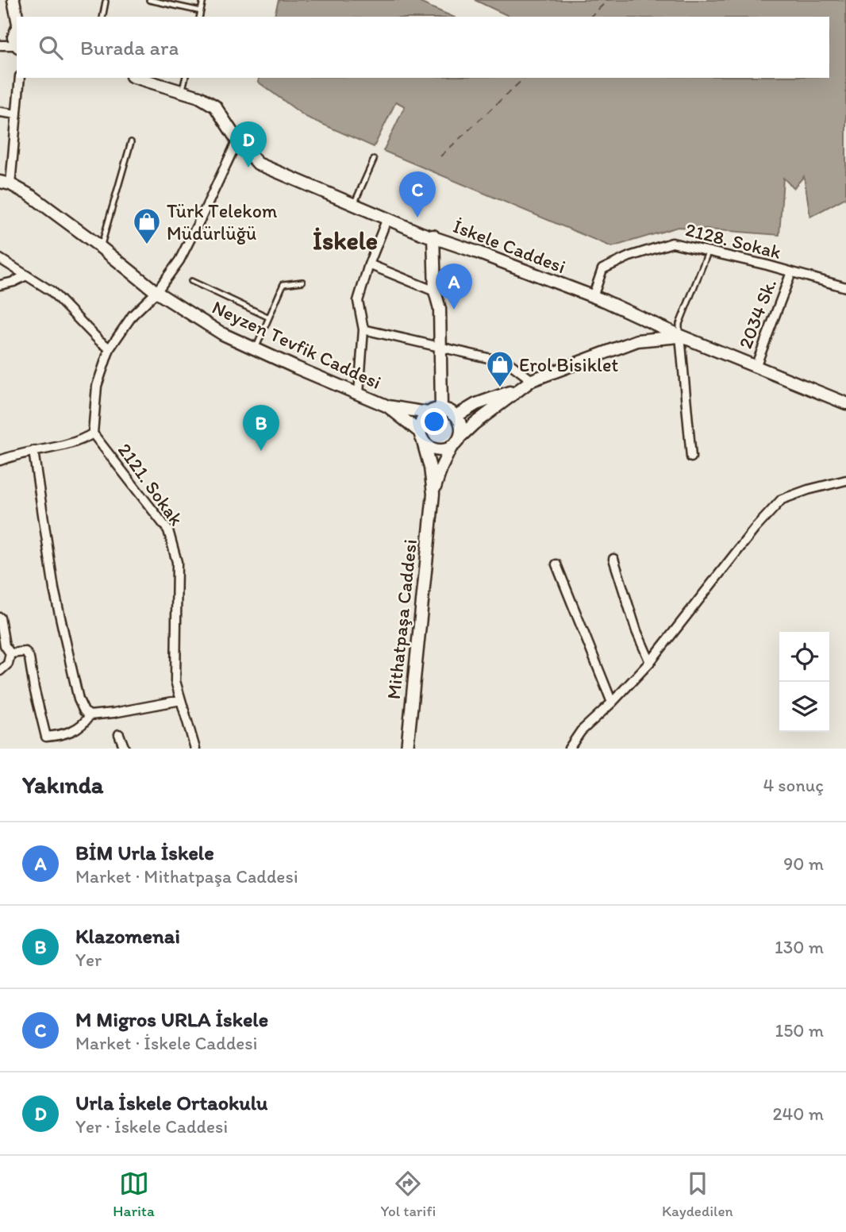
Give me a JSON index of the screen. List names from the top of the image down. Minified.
{"streets":{"street":["2128. Sokak","İskele Caddesi","2034 Sk.","Neyzen Tevfik Caddesi","2121. Sokak","Mithatpaşa Caddesi"]},"crossings":[["2128. Sokak","İskele Caddesi"],["2128. Sokak","2034 Sk."],["İskele Caddesi","2121. Sokak"],["Neyzen Tevfik Caddesi","2121. Sokak"]],"districts":["İskele"],"places":{"shop":["Türk Telekom Müdürlüğü","Erol Bisiklet"]},"page":{"search":"Burada ara","pins":["D","C","A","B"],"heading":["Yakında","4 sonuç"],"list":[{"mark":"A","name":"BİM Urla İskele","note":"Market · Mithatpaşa Caddesi","value":"90 m"},{"mark":"B","name":"Klazomenai","note":"Yer","value":"130 m"},{"mark":"C","name":"M Migros URLA İskele","note":"Market · İskele Caddesi","value":"150 m"},{"mark":"D","name":"Urla İskele Ortaokulu","note":"Yer · İskele Caddesi","value":"240 m"}],"nav":["Harita","Yol tarifi","Kaydedilen"]}}
